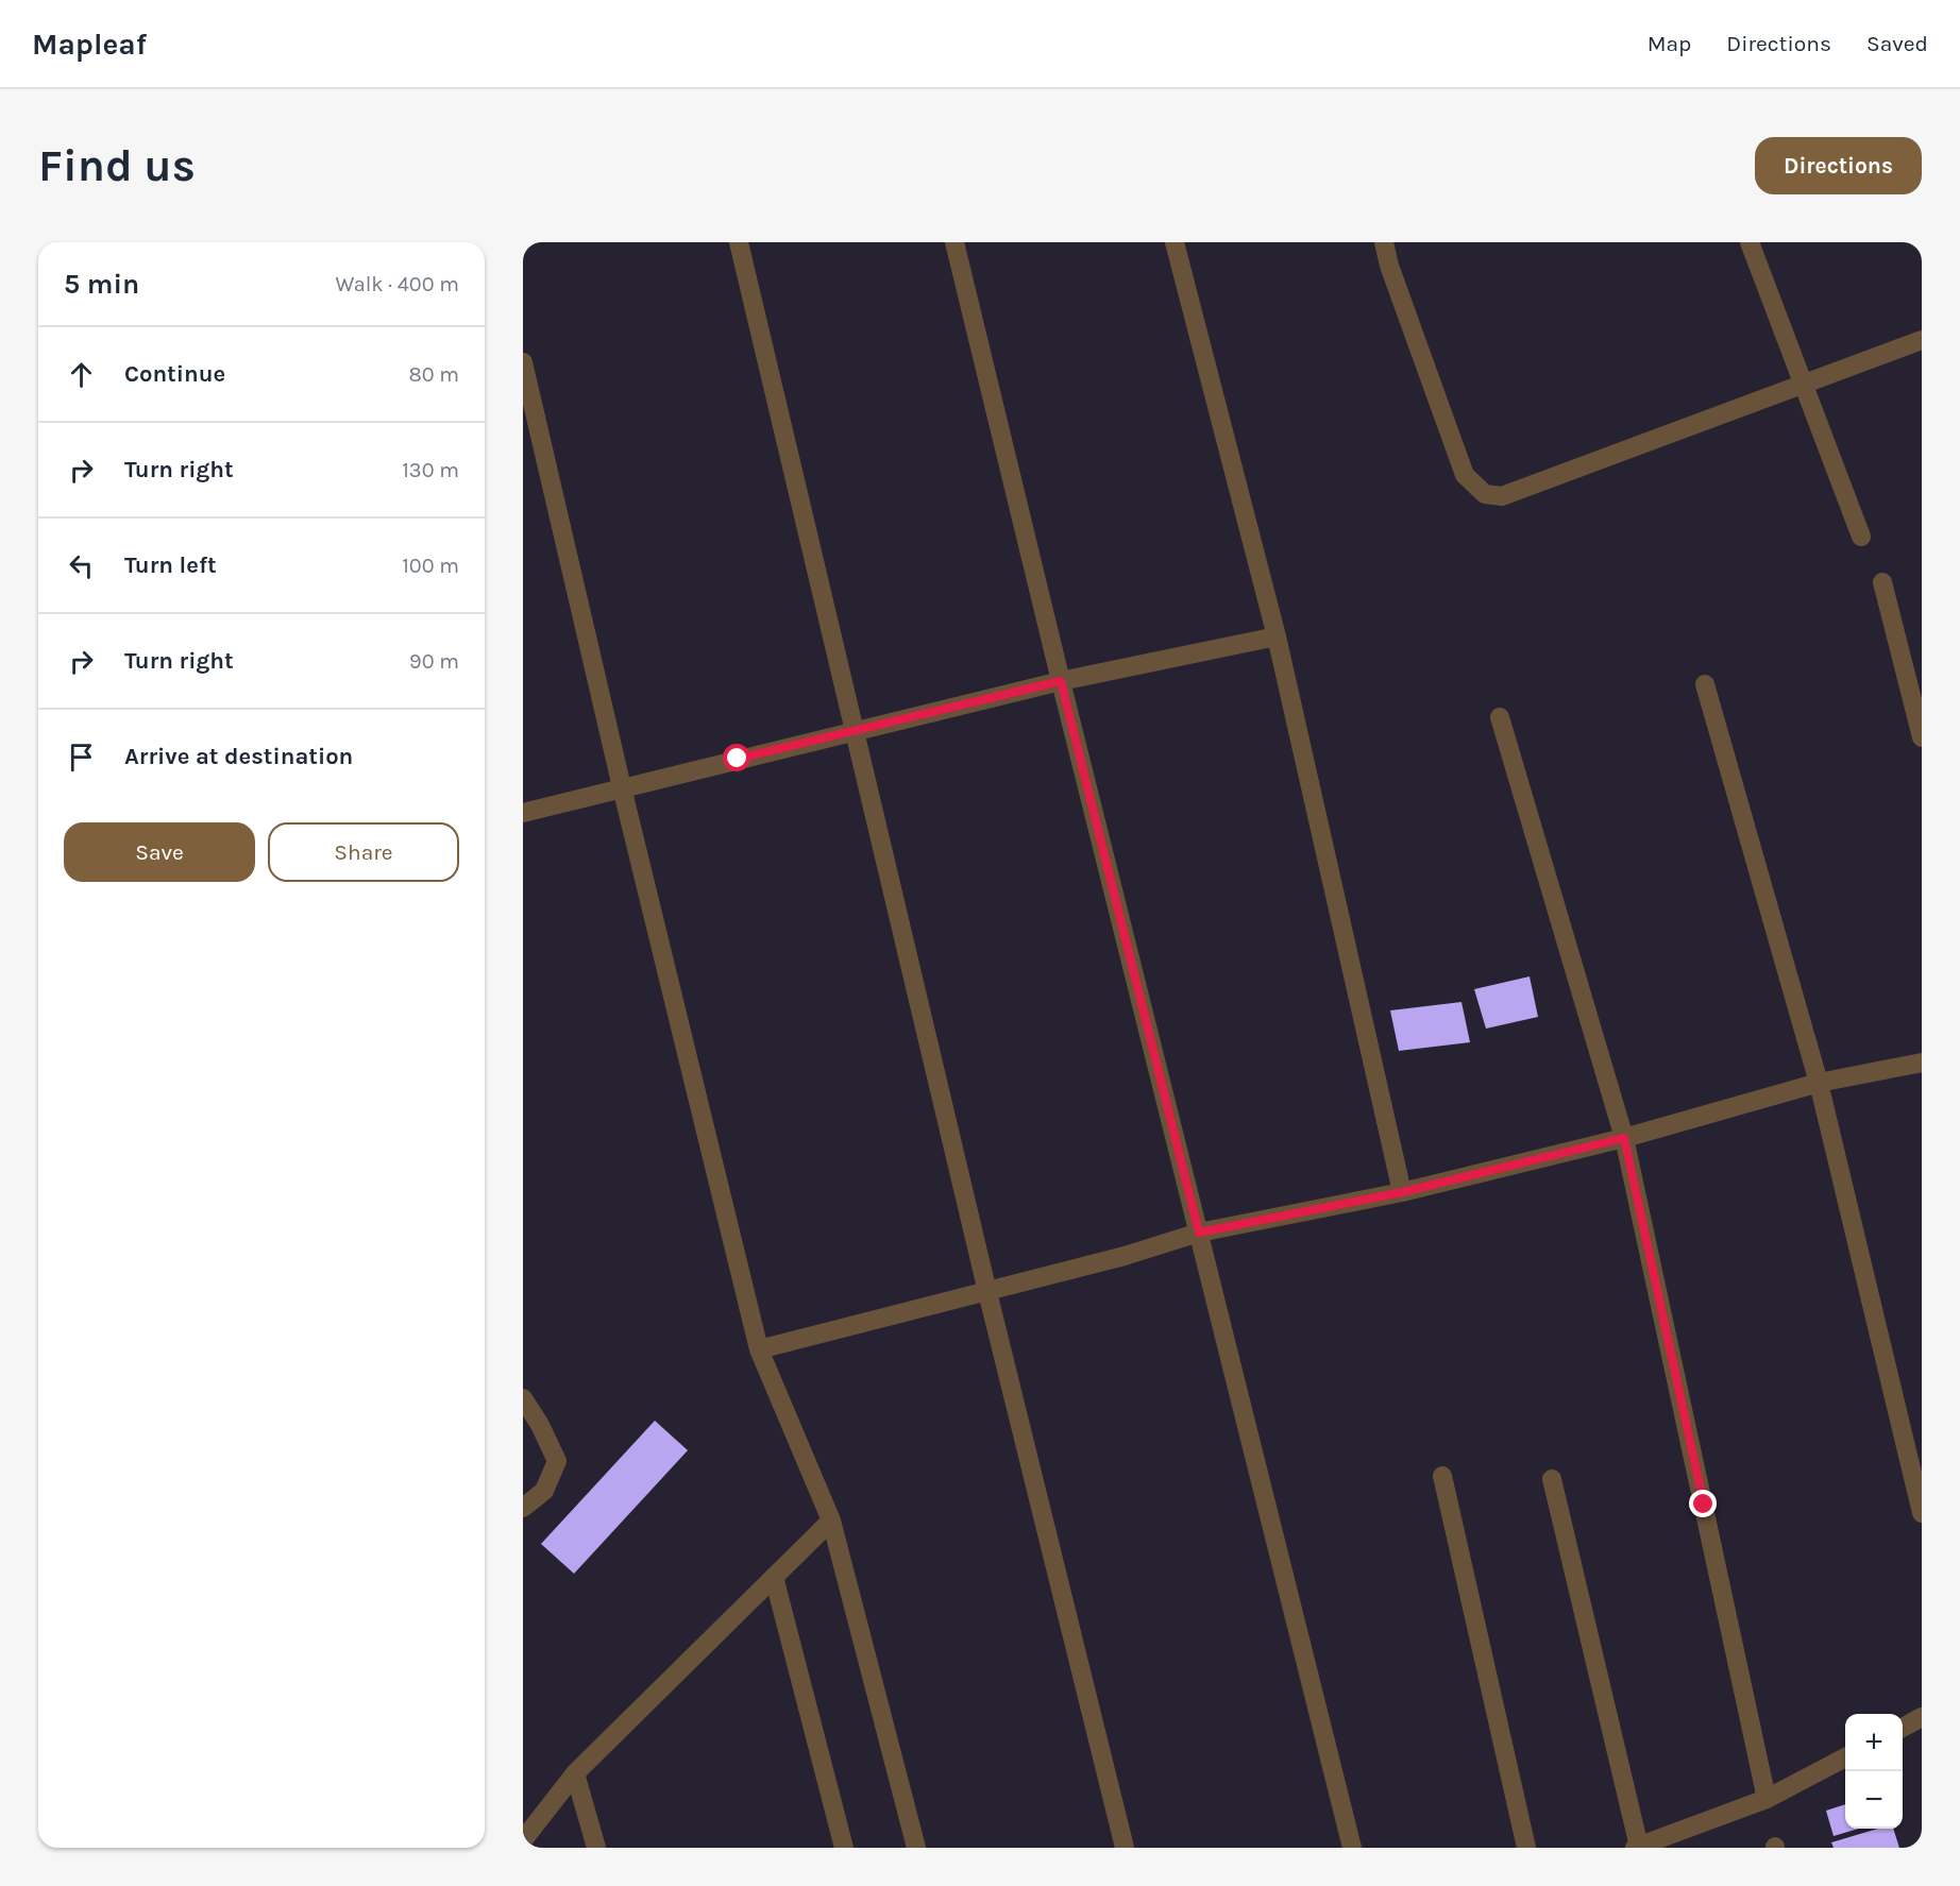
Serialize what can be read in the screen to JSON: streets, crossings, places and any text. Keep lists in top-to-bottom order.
{
  "page": {
    "header": "Mapleaf",
    "nav": ["Map", "Directions", "Saved"],
    "buttons": [
      "Directions",
      ["Save", "Share"]
    ],
    "title": "Find us",
    "heading": ["5 min", "Walk · 400 m"],
    "list": [
      ["Continue", "80 m"],
      ["Turn right", "130 m"],
      ["Turn left", "100 m"],
      ["Turn right", "90 m"],
      "Arrive at destination"
    ],
    "map_buttons": ["+", "−"]
  }
}
